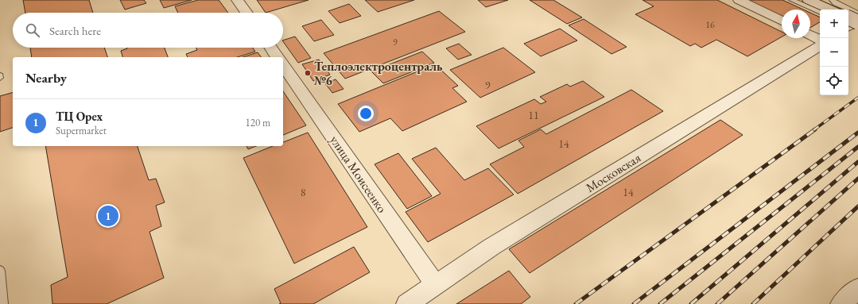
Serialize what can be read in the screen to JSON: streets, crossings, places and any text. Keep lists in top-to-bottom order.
{
  "streets": {
    "street": ["Московская", "улица Моисеенко"]
  },
  "crossings": [
    ["Московская", "улица Моисеенко"]
  ],
  "places": ["Теплоэлектроцентраль №6"],
  "house_numbers": [
    "16",
    "9",
    "9",
    "11",
    "14",
    "8",
    "14"
  ],
  "north": "top",
  "page": {
    "map_buttons": ["+", "−"],
    "search": "Search here",
    "heading": "Nearby",
    "list": [
      {
        "mark": "1",
        "name": "ТЦ Орех",
        "note": "Supermarket",
        "value": "120 m"
      }
    ],
    "pins": "1"
  }
}
